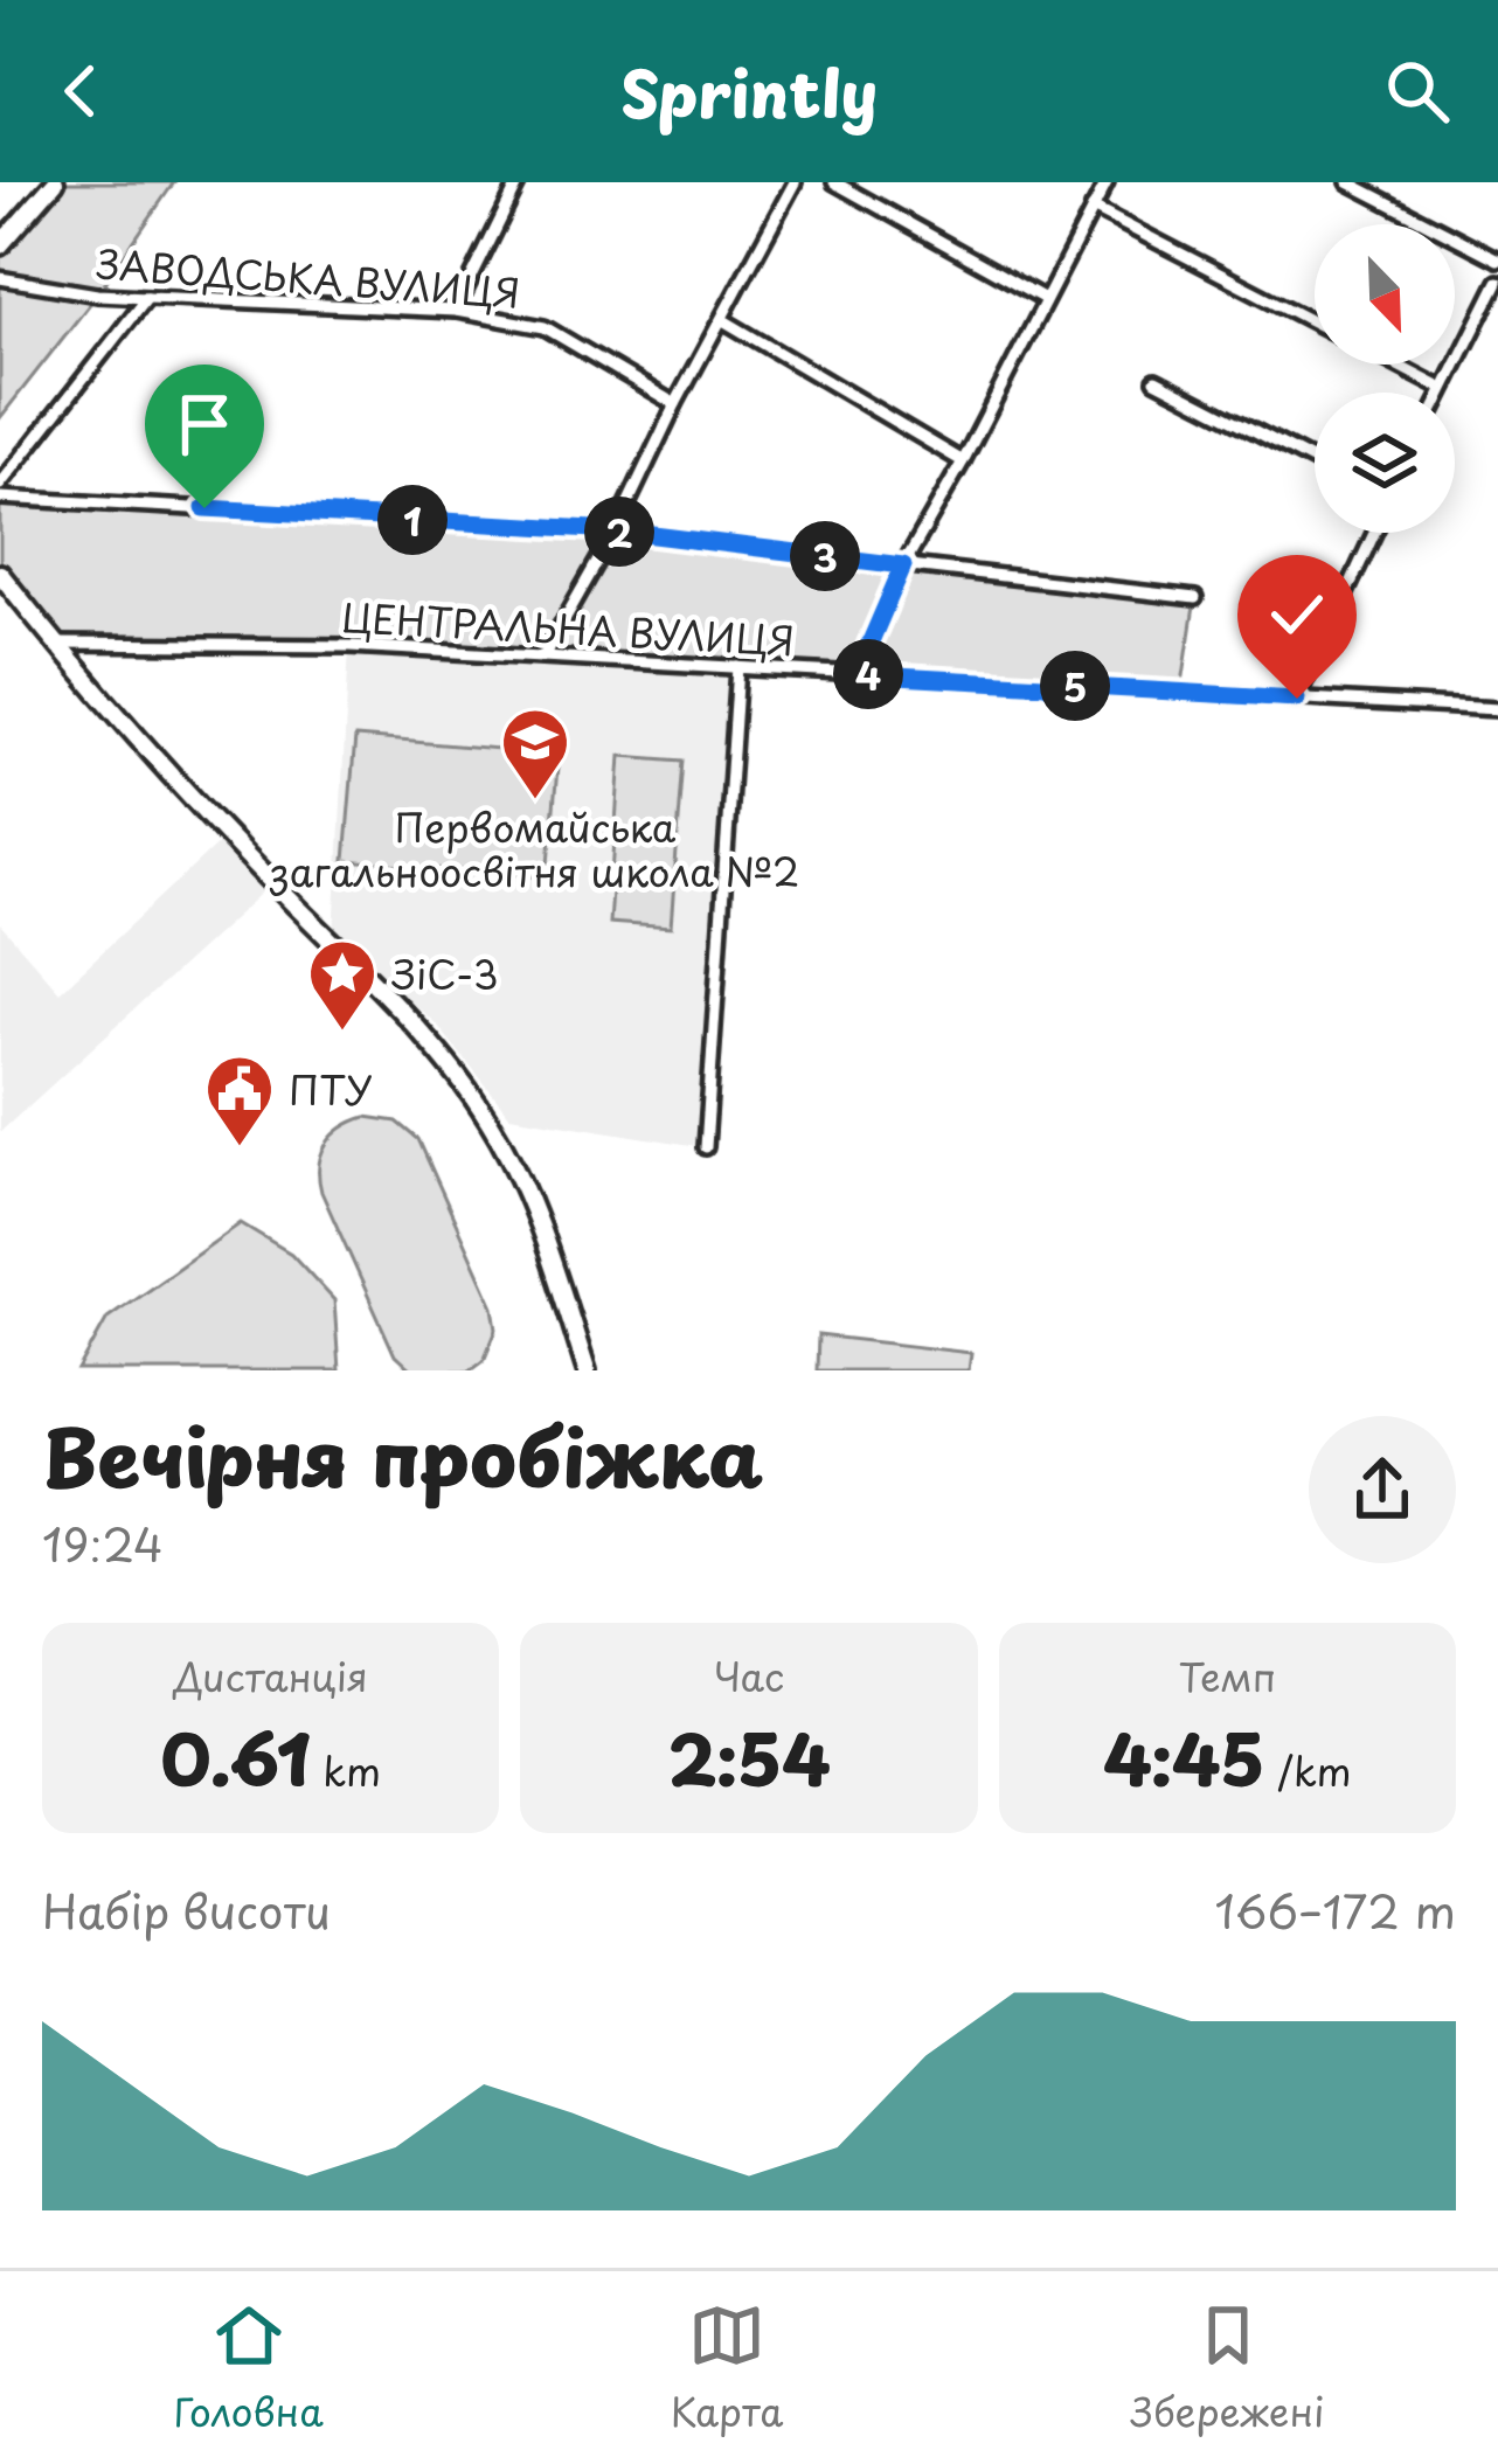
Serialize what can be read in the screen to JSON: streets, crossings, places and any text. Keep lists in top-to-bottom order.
{
  "streets": {
    "street": ["ЗАВОДСЬКА ВУЛИЦЯ", "ЦЕНТРАЛЬНА ВУЛИЦЯ"]
  },
  "places": {
    "school or university": ["Первомайська загальноосвітня школа №2"],
    "place": ["ЗіС-3"],
    "public building": ["ПТУ"]
  },
  "north": "bottom right",
  "page": {
    "header": "Sprintly",
    "pins": [
      "1",
      "2",
      "3",
      "4",
      "5"
    ],
    "heading": ["Вечірня пробіжка", "19:24"],
    "stats": [
      ["Дистанція", "0.61 km"],
      ["Час", "2:54"],
      ["Темп", "4:45 /km"]
    ],
    "chart": ["Набір висоти", "166–172 m"],
    "tabs": ["Головна", "Карта", "Збережені"]
  }
}
